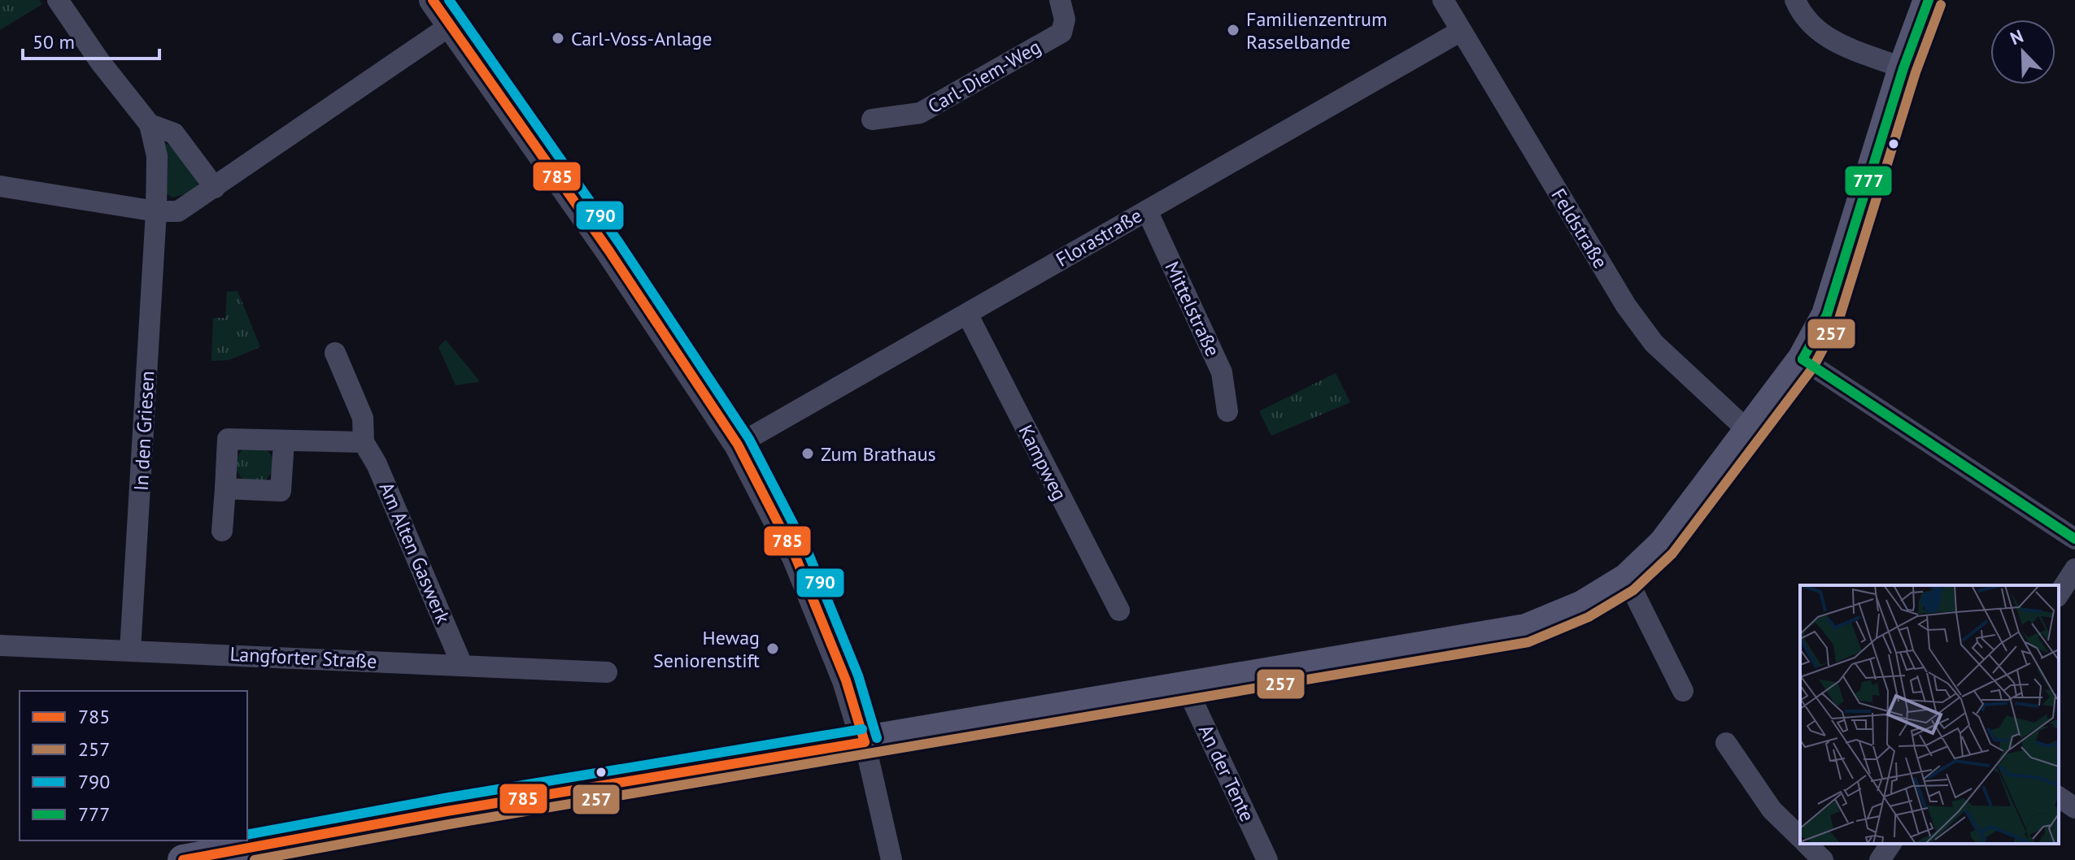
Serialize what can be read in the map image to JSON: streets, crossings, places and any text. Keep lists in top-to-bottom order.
{
  "streets": {
    "street": [
      "Carl-Diem-Weg",
      "Feldstraße",
      "Florastraße",
      "Mittelstraße",
      "In den Griesen",
      "Kampweg",
      "Am Alten Gaswerk",
      "Langforter Straße",
      "An der Tente"
    ]
  },
  "crossings": [
    ["Feldstraße", "Florastraße"],
    ["Florastraße", "Mittelstraße"],
    ["Florastraße", "Kampweg"],
    ["In den Griesen", "Langforter Straße"],
    ["Am Alten Gaswerk", "Langforter Straße"]
  ],
  "places": [
    "Familienzentrum Rasselbande",
    "Carl-Voss-Anlage",
    "Zum Brathaus",
    "Hewag Seniorenstift"
  ],
  "lines": [
    "transit line 785",
    "transit line 790",
    "transit line 777",
    "transit line 257"
  ],
  "legend": [
    "785",
    "257",
    "790",
    "777"
  ],
  "scale_bar": "50 m",
  "north": "top left"
}
